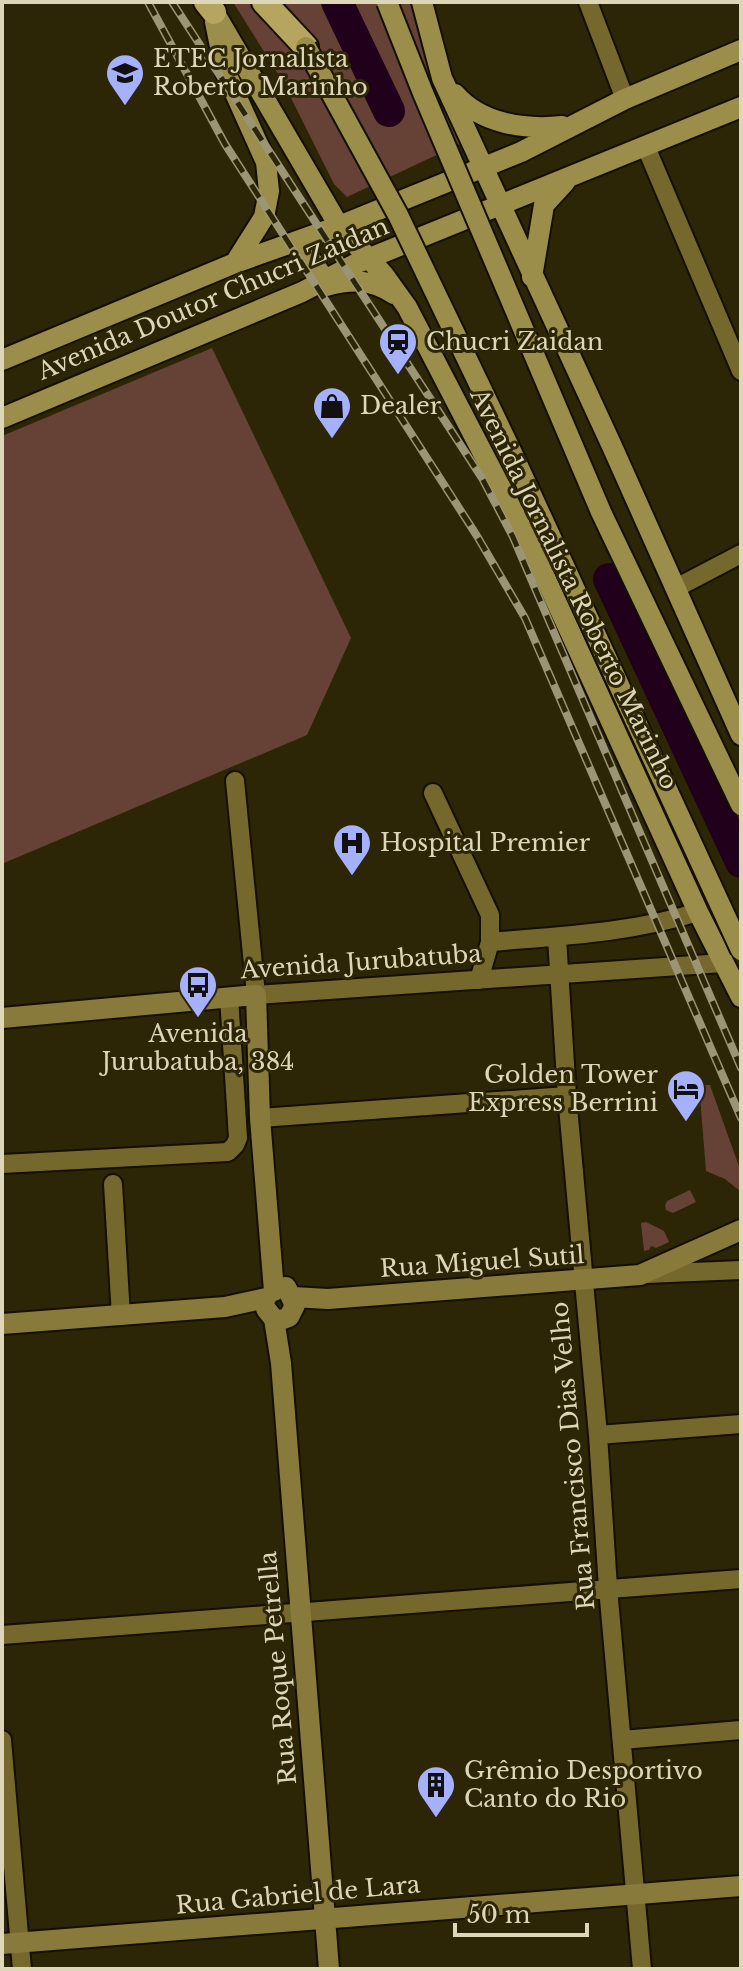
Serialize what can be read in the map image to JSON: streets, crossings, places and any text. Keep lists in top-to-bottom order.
{
  "streets": {
    "main road": ["Avenida Doutor Chucri Zaidan", "Avenida Jornalista Roberto Marinho"],
    "street": [
      "Avenida Jurubatuba",
      "Rua Miguel Sutil",
      "Rua Francisco Dias Velho",
      "Rua Roque Petrella",
      "Rua Gabriel de Lara"
    ]
  },
  "crossings": [
    ["Avenida Doutor Chucri Zaidan", "Avenida Jornalista Roberto Marinho"],
    ["Avenida Jornalista Roberto Marinho", "Avenida Jurubatuba"],
    ["Avenida Jurubatuba", "Rua Francisco Dias Velho"],
    ["Avenida Jurubatuba", "Rua Roque Petrella"],
    ["Rua Miguel Sutil", "Rua Francisco Dias Velho"],
    ["Rua Miguel Sutil", "Rua Roque Petrella"],
    ["Rua Francisco Dias Velho", "Rua Gabriel de Lara"],
    ["Rua Roque Petrella", "Rua Gabriel de Lara"]
  ],
  "places": {
    "school or university": ["ETEC Jornalista Roberto Marinho"],
    "station": ["Chucri Zaidan"],
    "shop": ["Dealer"],
    "hospital": ["Hospital Premier"],
    "bus stop": ["Avenida Jurubatuba, 384"],
    "hotel": ["Golden Tower Express Berrini"],
    "building": ["Grêmio Desportivo Canto do Rio"]
  },
  "scale_bar": "50 m"
}
